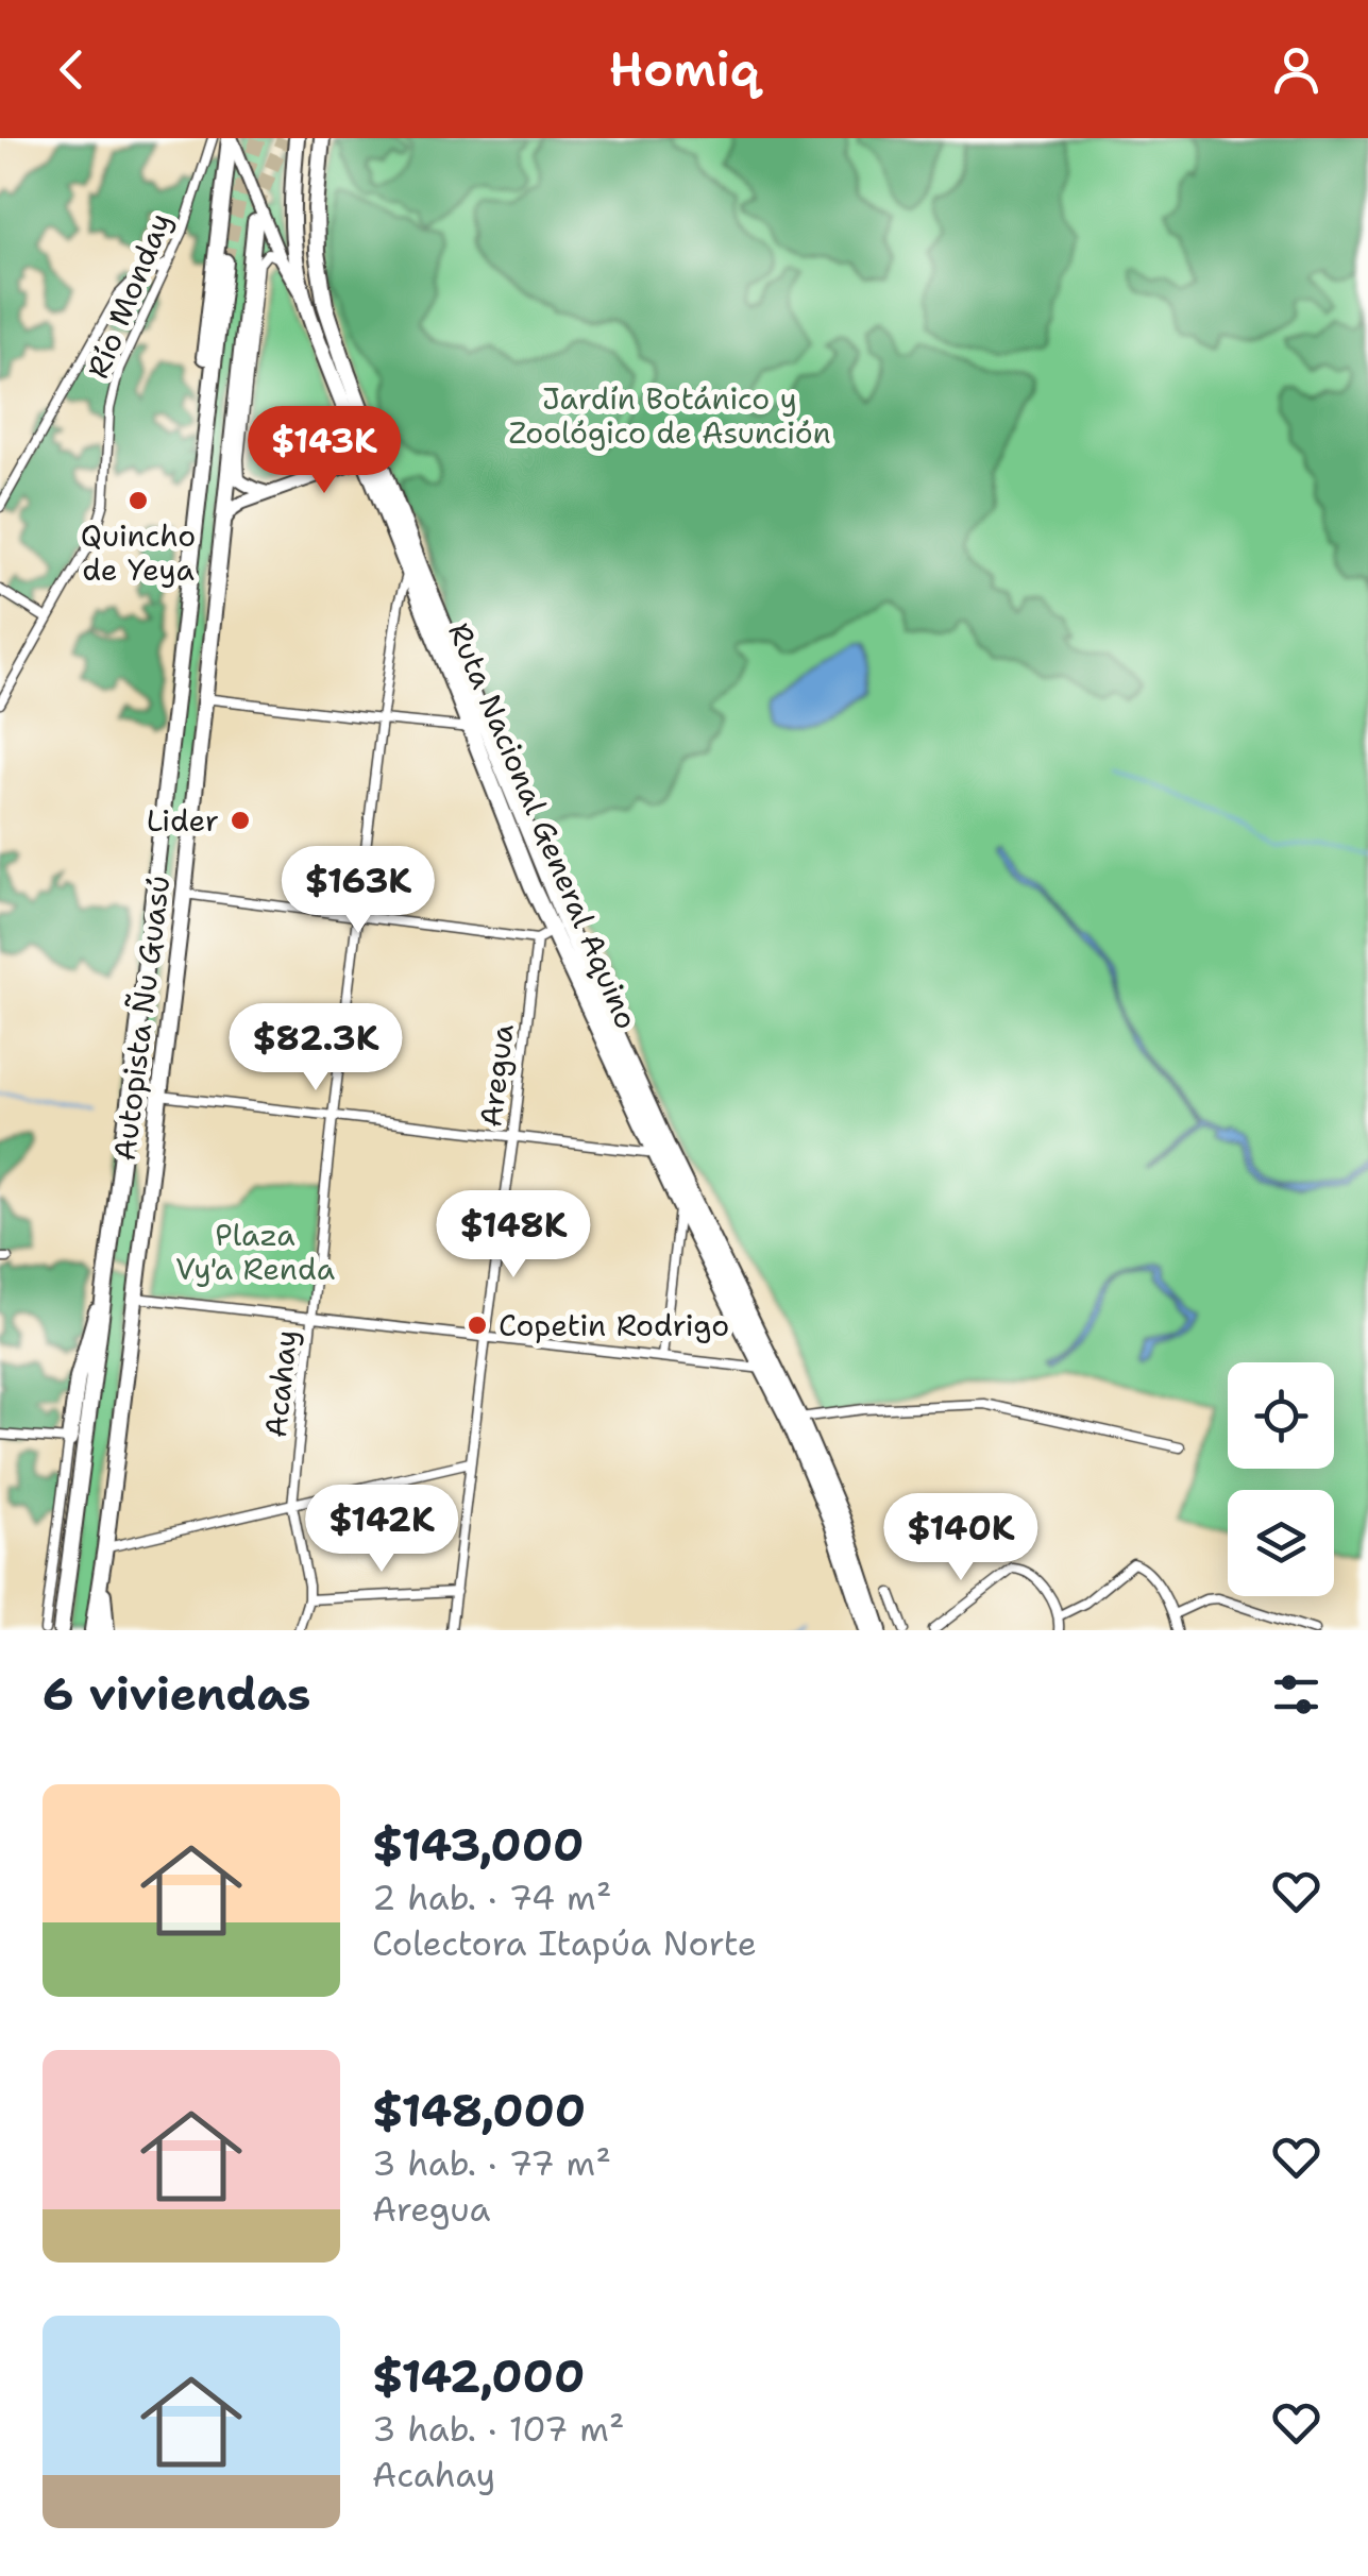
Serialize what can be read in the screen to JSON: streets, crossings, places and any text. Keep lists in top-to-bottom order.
{
  "streets": {
    "highway": ["Ruta Nacional General Aquino", "Autopista Ñu Guasú"],
    "street": ["Río Monday", "Aregua", "Acahay"]
  },
  "crossings": [
    ["Ruta Nacional General Aquino", "Acahay"]
  ],
  "parks": ["Jardín Botánico y Zoológico de Asunción", "Plaza Vy'a Renda"],
  "places": ["Quincho de Yeya", "Lider", "Copetin Rodrigo"],
  "page": {
    "header": "Homiq",
    "price": [
      "$143K",
      "$163K",
      "$82.3K",
      "$148K",
      "$142K",
      "$140K"
    ],
    "heading": "6 viviendas",
    "list": [
      {
        "name": "$143,000",
        "note": "2 hab. · 74 m² · Colectora Itapúa Norte"
      },
      {
        "name": "$148,000",
        "note": "3 hab. · 77 m² · Aregua"
      },
      {
        "name": "$142,000",
        "note": "3 hab. · 107 m² · Acahay"
      }
    ]
  }
}
